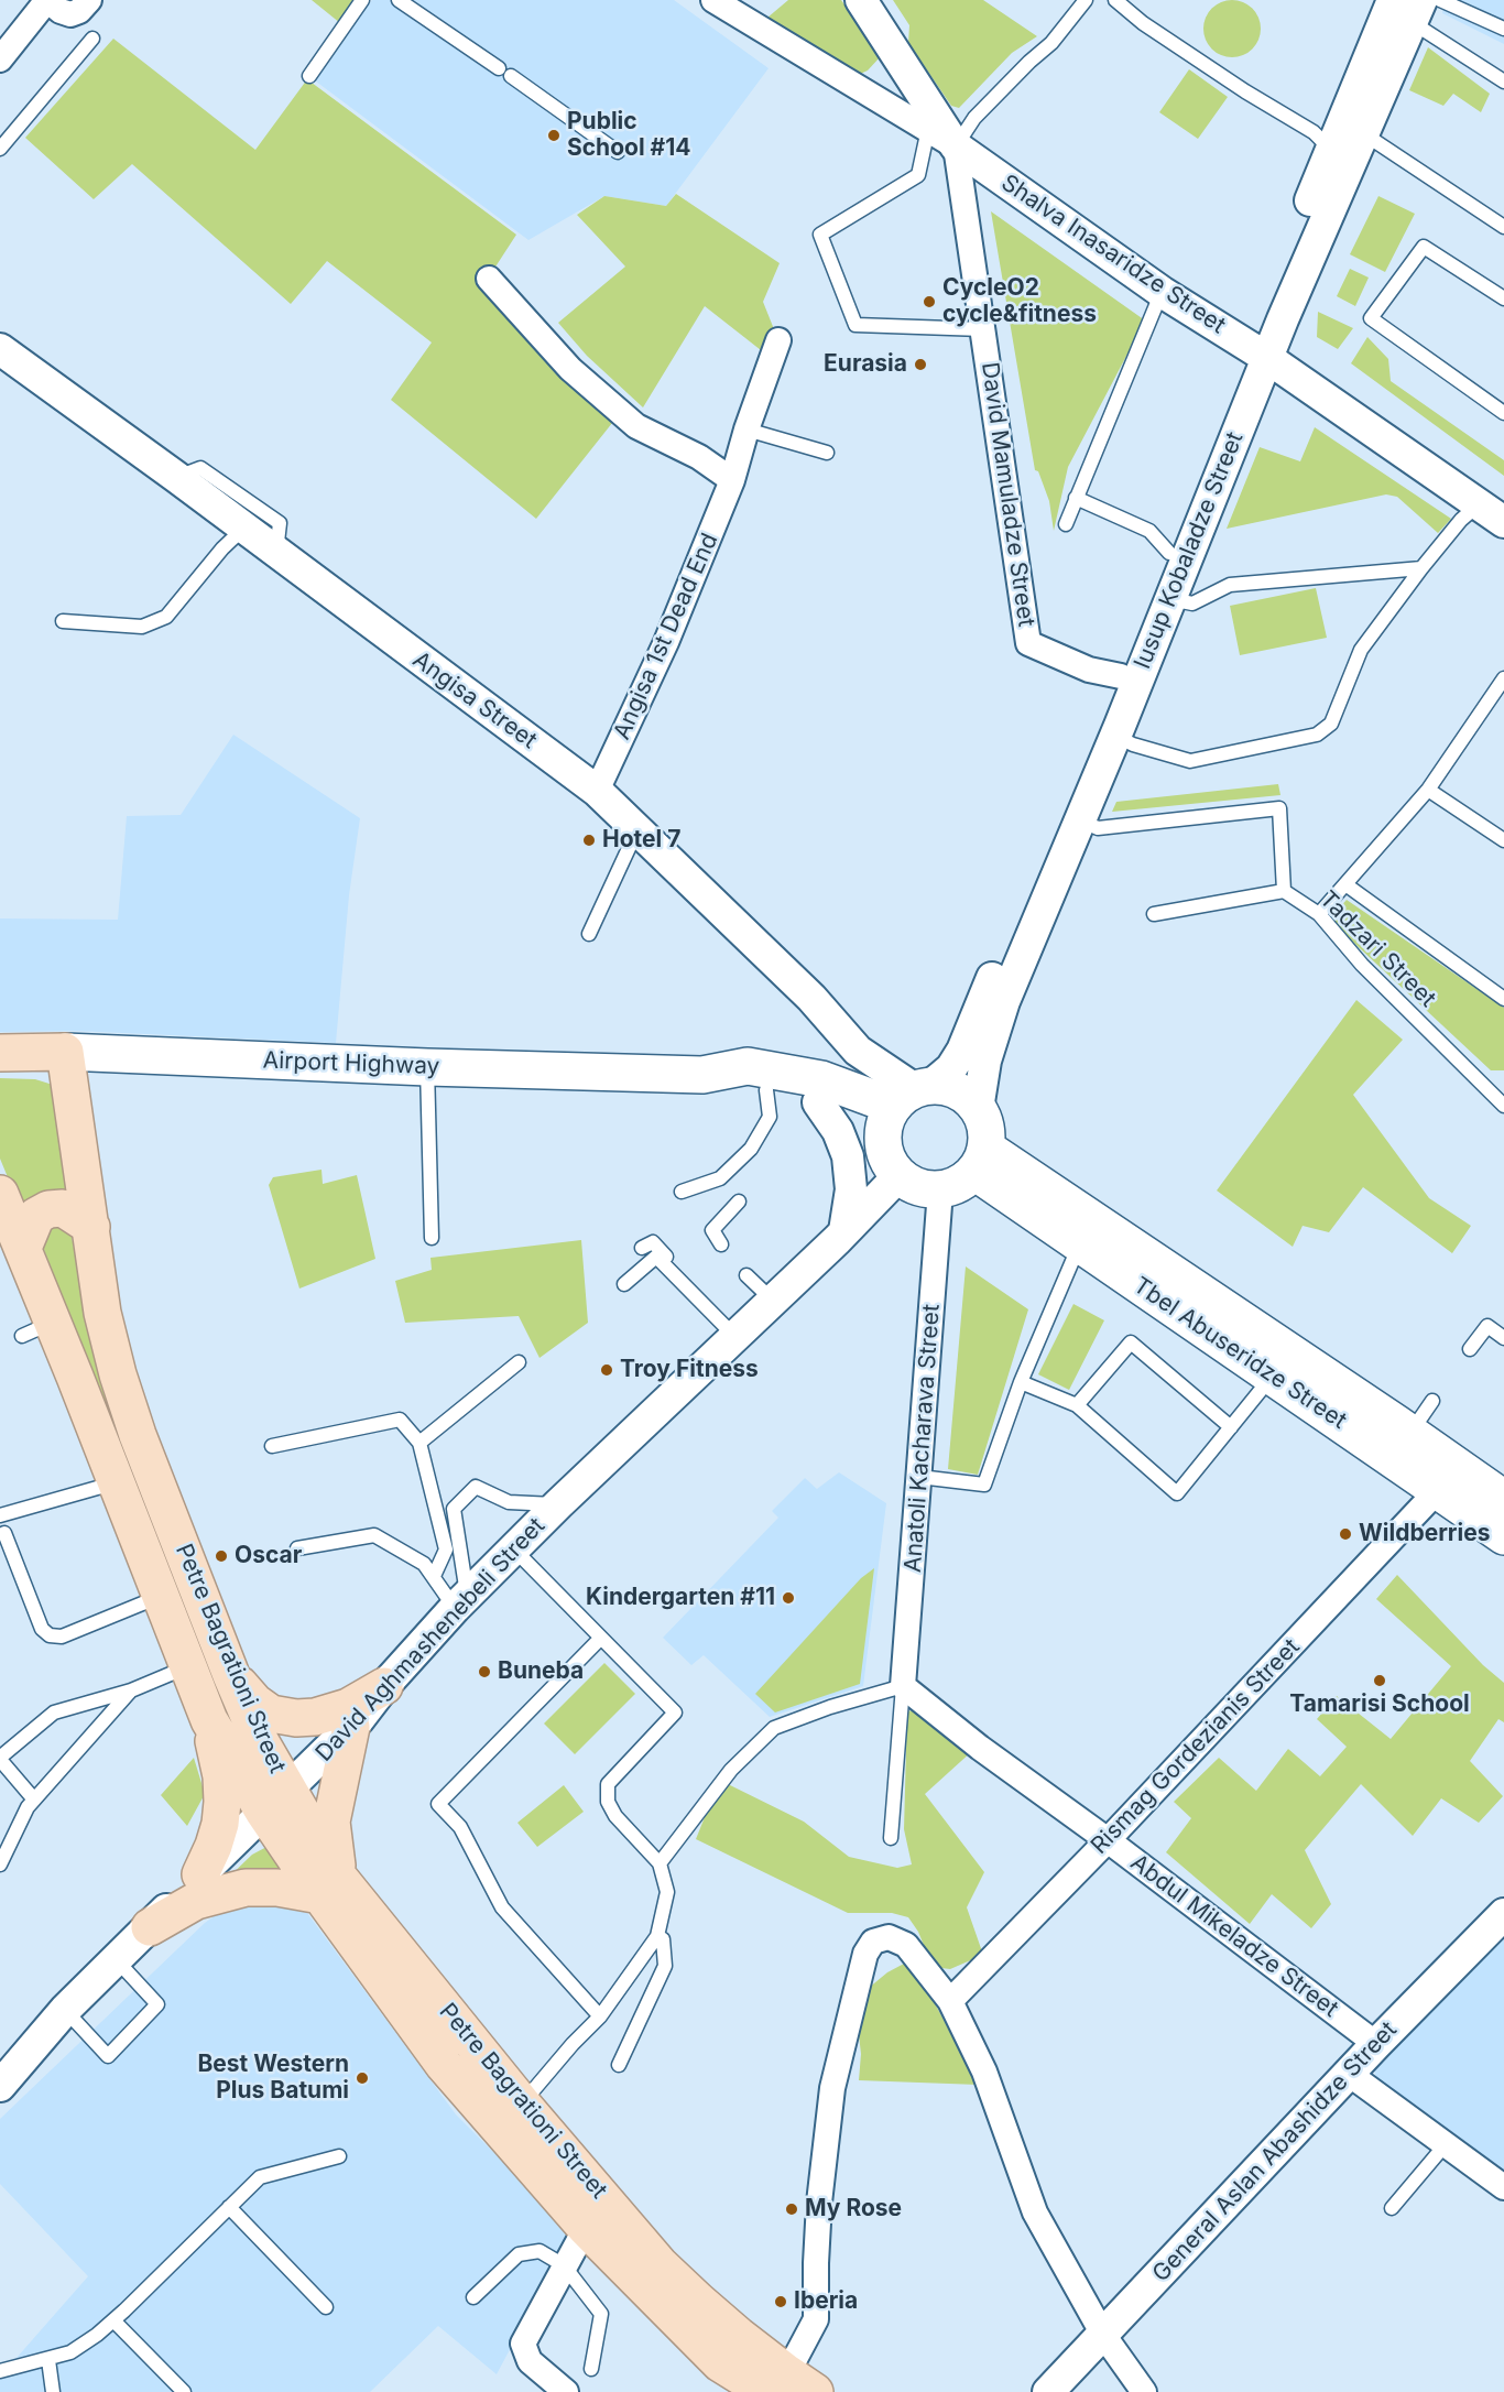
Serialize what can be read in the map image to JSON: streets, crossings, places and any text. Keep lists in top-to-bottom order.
{
  "streets": {
    "main road": ["Airport Highway", "Tbel Abuseridze Street", "Petre Bagrationi Street"],
    "street": [
      "Shalva Inasaridze Street",
      "David Mamuladze Street",
      "Iusup Kobaladze Street",
      "Angisa 1st Dead End",
      "Angisa Street",
      "Anatoli Kacharava Street",
      "David Aghmashenebeli Street",
      "Rismag Gordezianis Street",
      "Abdul Mikeladze Street",
      "General Aslan Abashidze Street"
    ],
    "lane": ["Tadzari Street"]
  },
  "crossings": [
    ["Shalva Inasaridze Street", "David Mamuladze Street"],
    ["Shalva Inasaridze Street", "Iusup Kobaladze Street"],
    ["David Mamuladze Street", "Iusup Kobaladze Street"],
    ["Iusup Kobaladze Street", "Angisa Street"],
    ["Iusup Kobaladze Street", "Airport Highway"],
    ["Iusup Kobaladze Street", "Tbel Abuseridze Street"],
    ["Iusup Kobaladze Street", "Anatoli Kacharava Street"],
    ["Iusup Kobaladze Street", "David Aghmashenebeli Street"],
    ["Angisa 1st Dead End", "Angisa Street"],
    ["Angisa Street", "Airport Highway"],
    ["Angisa Street", "Tbel Abuseridze Street"],
    ["Angisa Street", "Anatoli Kacharava Street"],
    ["Angisa Street", "David Aghmashenebeli Street"],
    ["Airport Highway", "Tbel Abuseridze Street"],
    ["Airport Highway", "Anatoli Kacharava Street"],
    ["Airport Highway", "David Aghmashenebeli Street"],
    ["Airport Highway", "Petre Bagrationi Street"],
    ["Tbel Abuseridze Street", "Anatoli Kacharava Street"],
    ["Tbel Abuseridze Street", "David Aghmashenebeli Street"],
    ["Tbel Abuseridze Street", "Rismag Gordezianis Street"],
    ["Anatoli Kacharava Street", "David Aghmashenebeli Street"],
    ["Anatoli Kacharava Street", "Abdul Mikeladze Street"],
    ["David Aghmashenebeli Street", "Petre Bagrationi Street"],
    ["Rismag Gordezianis Street", "Abdul Mikeladze Street"],
    ["Abdul Mikeladze Street", "General Aslan Abashidze Street"]
  ],
  "places": [
    "Public School #14",
    "CycleO2 cycle&fitness",
    "Eurasia",
    "Hotel 7",
    "Troy Fitness",
    "Wildberries",
    "Oscar",
    "Kindergarten #11",
    "Buneba",
    "Tamarisi School",
    "Best Western Plus Batumi",
    "My Rose",
    "Iberia"
  ]
}
